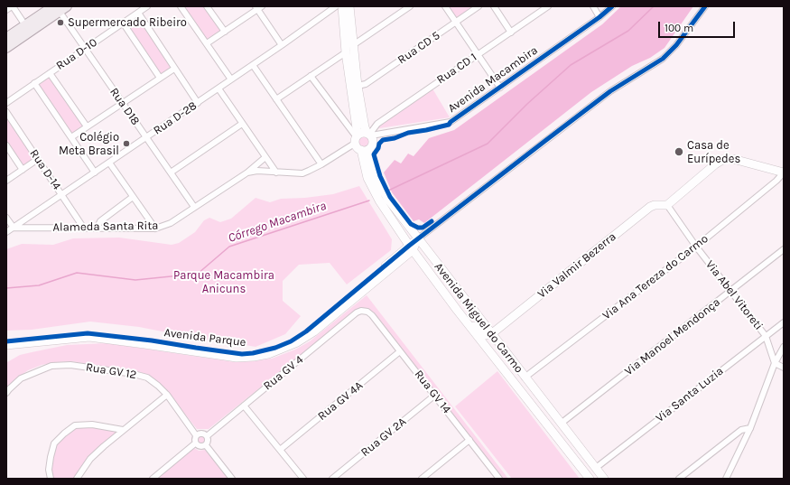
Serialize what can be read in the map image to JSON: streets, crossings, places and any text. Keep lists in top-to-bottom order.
{
  "streets": {
    "street": [
      "Rua CD 5",
      "Rua D-10",
      "Rua CD 1",
      "Avenida Macambira",
      "Rua D18",
      "Rua D-28",
      "Rua D-14",
      "Alameda Santa Rita",
      "Via Valmir Bezerra",
      "Via Ana Tereza do Carmo",
      "Via Abel Vitoreti",
      "Avenida Miguel do Carmo",
      "Via Manoel Mendonça",
      "Avenida Parque",
      "Rua GV 12",
      "Rua GV 4",
      "Rua GV 14",
      "Via Santa Luzia",
      "Rua GV 4A",
      "Rua GV 2A"
    ]
  },
  "crossings": [
    ["Rua D-10", "Rua D18"],
    ["Rua CD 1", "Avenida Macambira"],
    ["Rua CD 1", "Avenida Miguel do Carmo"],
    ["Avenida Macambira", "Avenida Miguel do Carmo"],
    ["Rua D18", "Rua D-28"],
    ["Rua D18", "Alameda Santa Rita"],
    ["Rua D-28", "Rua D-14"],
    ["Rua D-28", "Alameda Santa Rita"],
    ["Rua D-14", "Alameda Santa Rita"],
    ["Via Valmir Bezerra", "Via Abel Vitoreti"],
    ["Via Valmir Bezerra", "Avenida Miguel do Carmo"],
    ["Via Ana Tereza do Carmo", "Via Abel Vitoreti"],
    ["Via Ana Tereza do Carmo", "Avenida Miguel do Carmo"],
    ["Via Abel Vitoreti", "Via Manoel Mendonça"],
    ["Via Abel Vitoreti", "Via Santa Luzia"],
    ["Avenida Miguel do Carmo", "Via Manoel Mendonça"],
    ["Avenida Miguel do Carmo", "Avenida Parque"],
    ["Avenida Miguel do Carmo", "Via Santa Luzia"],
    ["Rua GV 12", "Rua GV 4"],
    ["Rua GV 4", "Rua GV 14"],
    ["Rua GV 14", "Rua GV 4A"],
    ["Rua GV 14", "Rua GV 2A"]
  ],
  "water": ["Córrego Macambira"],
  "parks": ["Parque Macambira Anicuns"],
  "places": ["Supermercado Ribeiro", "Colégio Meta Brasil", "Casa de Eurípedes"],
  "scale_bar": "100 m"
}
